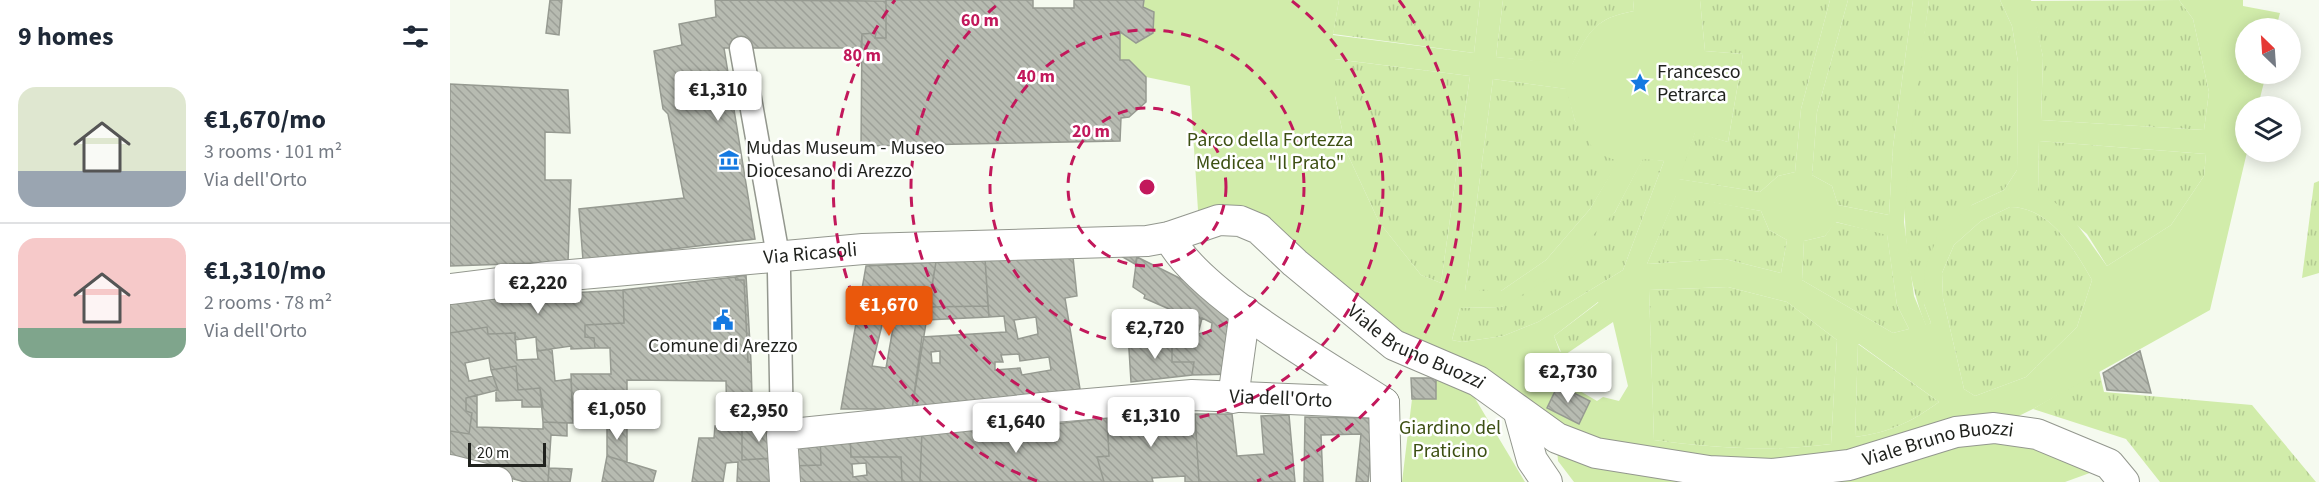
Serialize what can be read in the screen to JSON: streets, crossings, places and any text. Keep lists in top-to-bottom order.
{
  "streets": {
    "street": ["Via Ricasoli", "Viale Bruno Buozzi", "Via dell'Orto"]
  },
  "crossings": [
    ["Via Ricasoli", "Viale Bruno Buozzi"]
  ],
  "parks": ["Parco della Fortezza Medicea \"Il Prato\"", "Giardino del Praticino"],
  "places": {
    "place": ["Francesco Petrarca"],
    "museum": ["Mudas Museum - Museo Diocesano di Arezzo"],
    "public building": ["Comune di Arezzo"]
  },
  "scale_bar": "20 m",
  "north": "top left",
  "page": {
    "heading": "9 homes",
    "price": [
      "€1,310",
      "€2,220",
      "€1,670",
      "€2,720",
      "€2,730",
      "€1,050",
      "€2,950",
      "€1,310",
      "€1,640"
    ],
    "list": [
      {
        "name": "€1,670/mo",
        "note": "3 rooms · 101 m² · Via dell'Orto"
      },
      {
        "name": "€1,310/mo",
        "note": "2 rooms · 78 m² · Via dell'Orto"
      }
    ],
    "scale": "20 m"
  },
  "rings": [
    "60 m",
    "80 m",
    "40 m",
    "20 m"
  ]
}
